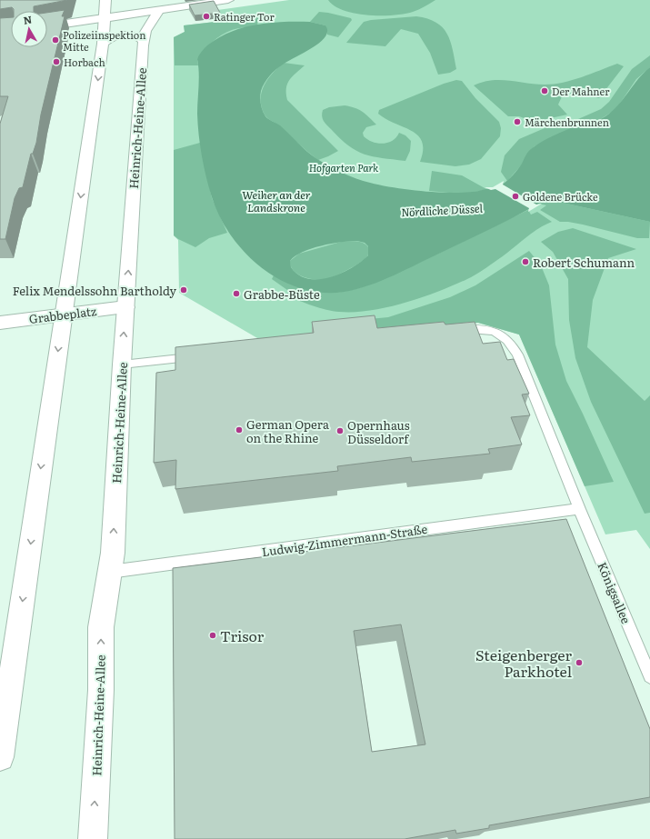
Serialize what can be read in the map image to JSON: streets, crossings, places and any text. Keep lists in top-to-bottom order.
{
  "streets": {
    "main road": ["Heinrich-Heine-Allee", "Grabbeplatz"],
    "lane": ["Ludwig-Zimmermann-Straße", "Königsallee"]
  },
  "crossings": [
    ["Heinrich-Heine-Allee", "Grabbeplatz"],
    ["Heinrich-Heine-Allee", "Ludwig-Zimmermann-Straße"],
    ["Ludwig-Zimmermann-Straße", "Königsallee"]
  ],
  "water": ["Weiher an der Landskrone", "Nördliche Düssel"],
  "parks": ["Hofgarten Park"],
  "places": [
    "Ratinger Tor",
    "Polizeiinspektion Mitte",
    "Horbach",
    "Der Mahner",
    "Märchenbrunnen",
    "Goldene Brücke",
    "Robert Schumann",
    "Felix Mendelssohn Bartholdy",
    "Grabbe-Büste",
    "German Opera on the Rhine",
    "Opernhaus Düsseldorf",
    "Trisor",
    "Steigenberger Parkhotel"
  ],
  "north": "top"
}
